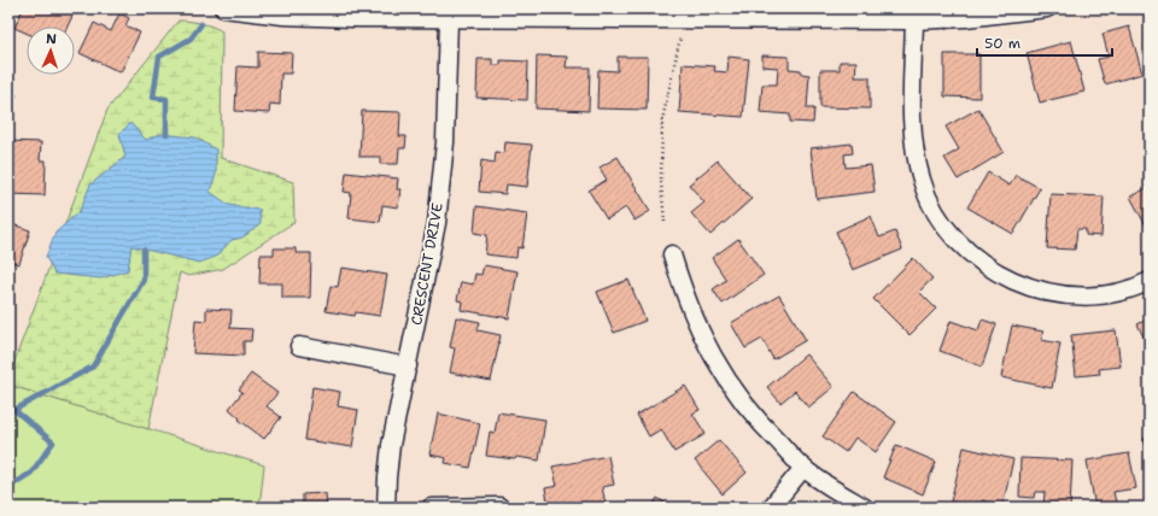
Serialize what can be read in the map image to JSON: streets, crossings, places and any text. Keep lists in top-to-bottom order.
{
  "streets": {
    "street": ["CRESCENT DRIVE"]
  },
  "scale_bar": "50 m",
  "north": "top"
}
